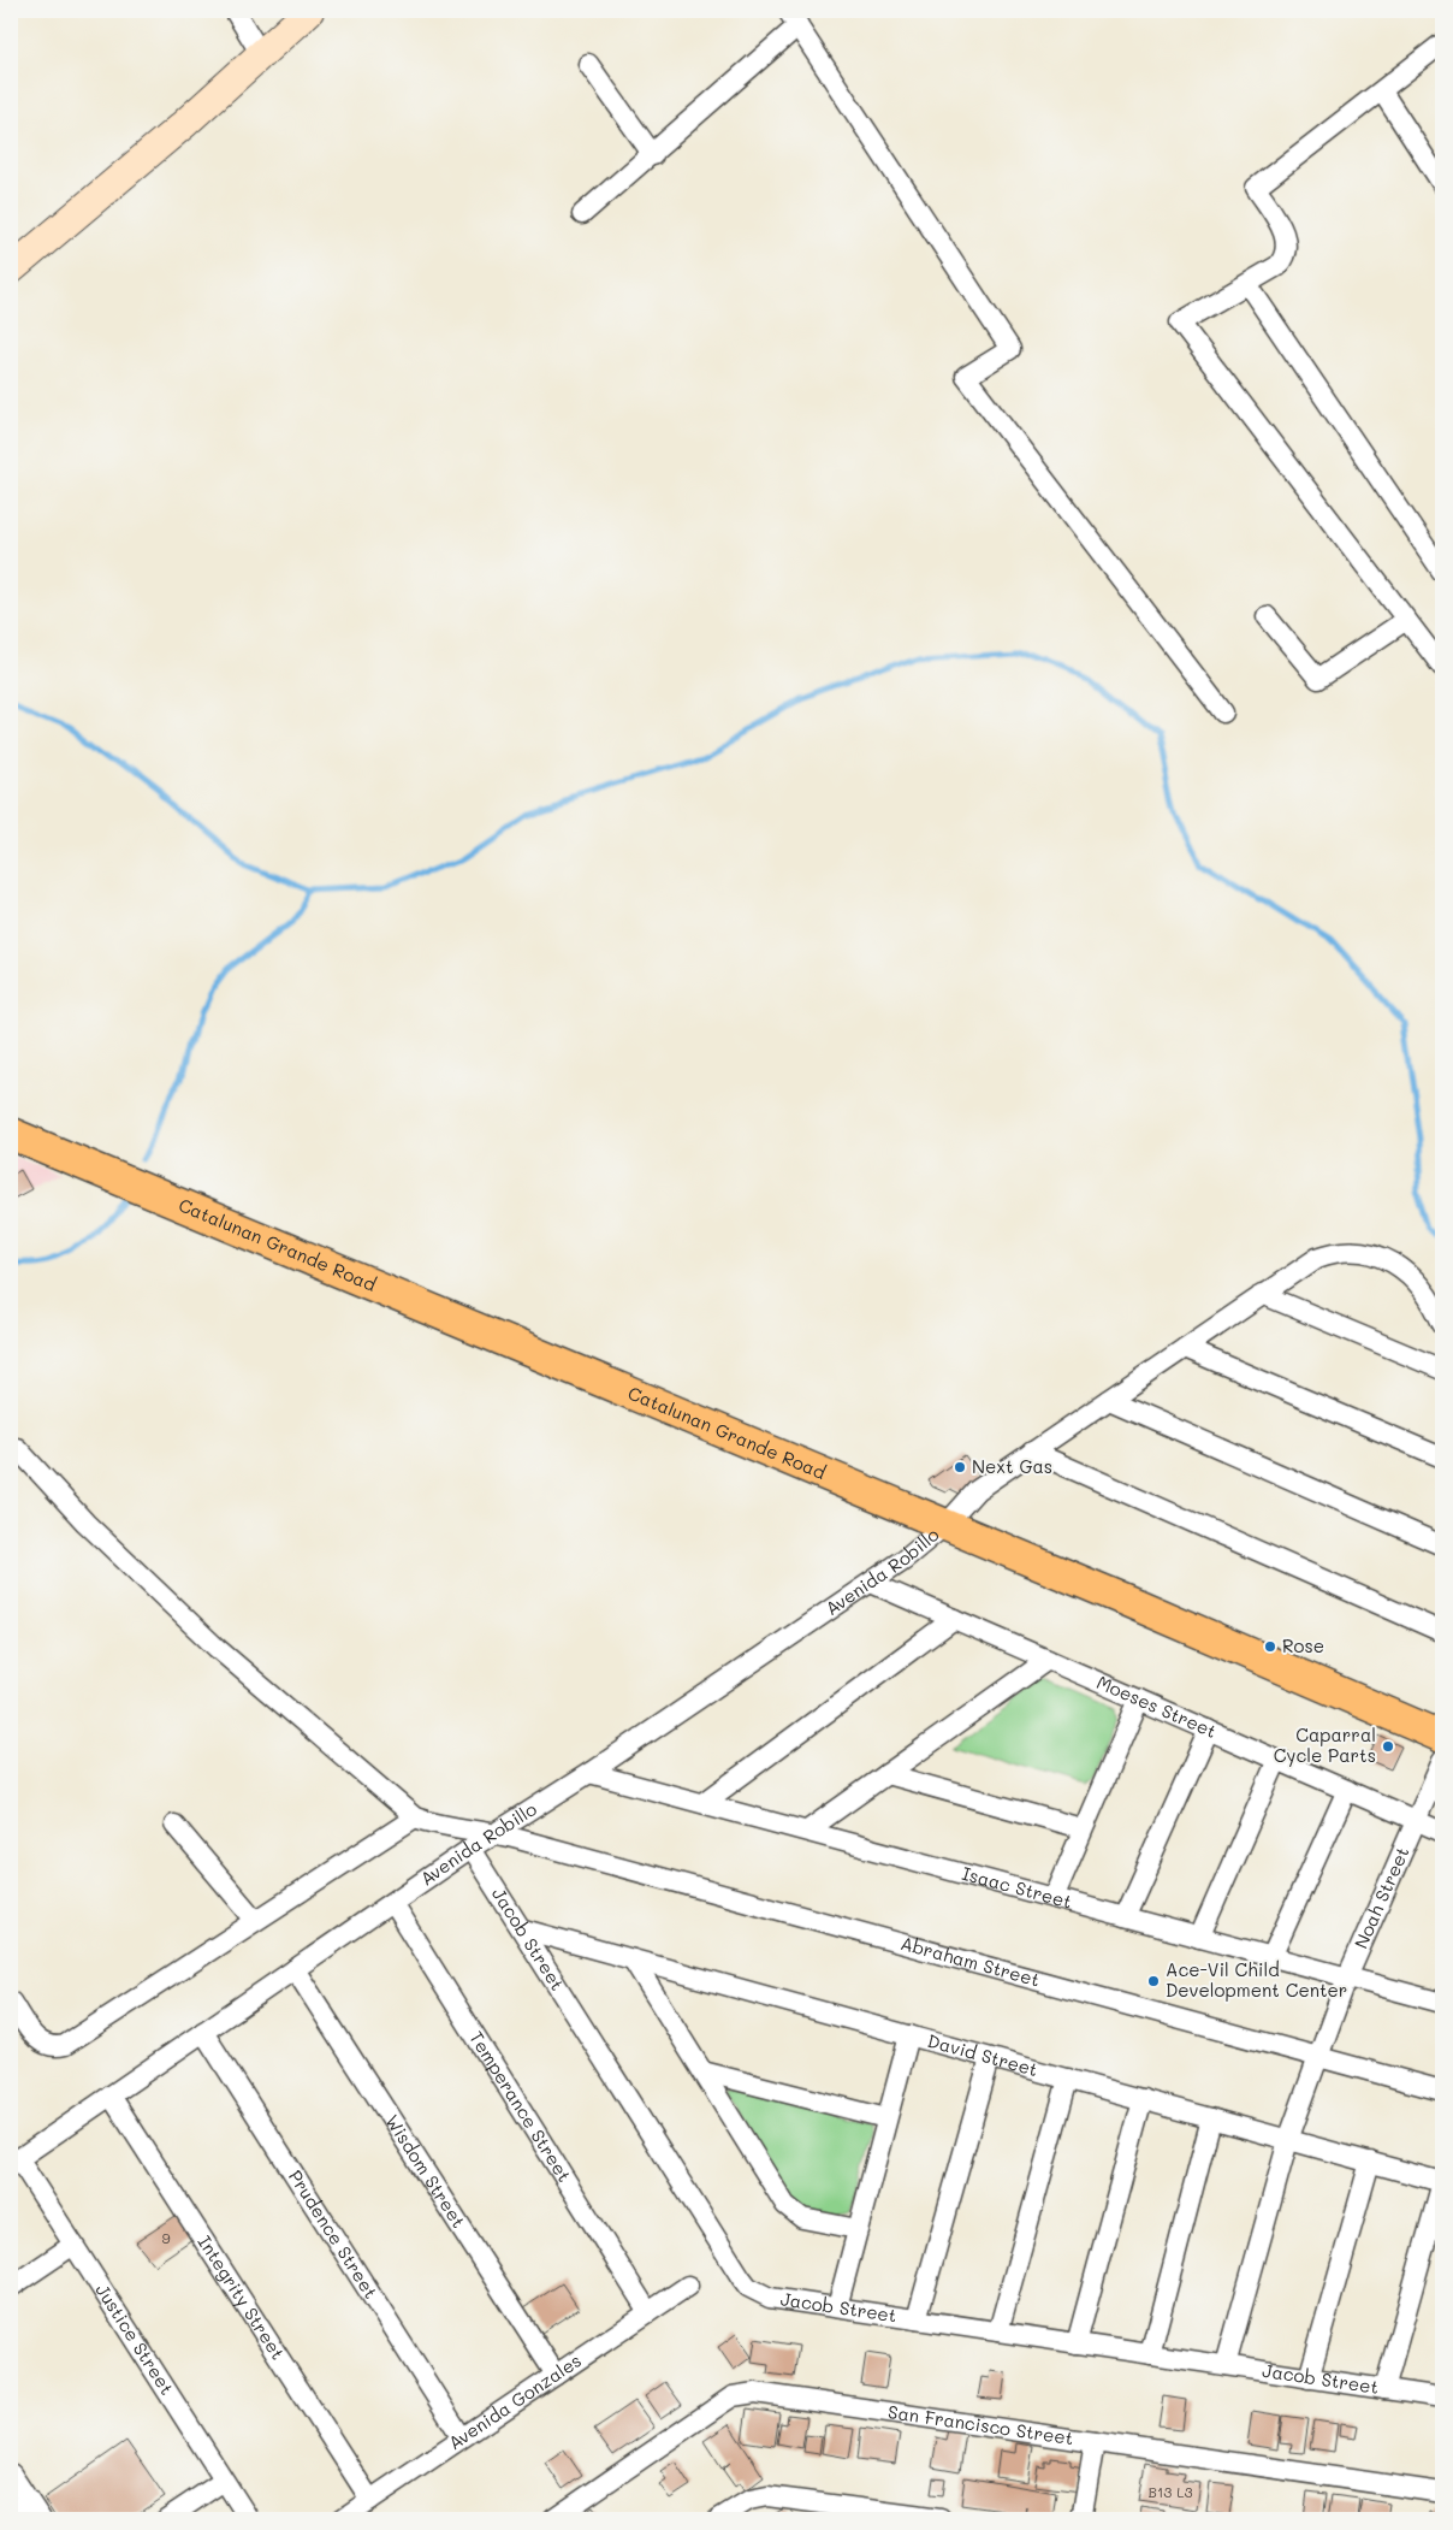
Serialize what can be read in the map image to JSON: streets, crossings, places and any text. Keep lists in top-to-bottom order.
{
  "streets": {
    "main road": ["Catalunan Grande Road"],
    "street": [
      "Avenida Robillo",
      "Moeses Street",
      "Isaac Street",
      "Noah Street",
      "Jacob Street",
      "Abraham Street",
      "David Street",
      "Temperance Street",
      "Wisdom Street",
      "Prudence Street",
      "Integrity Street",
      "Justice Street",
      "Avenida Gonzales",
      "San Francisco Street"
    ]
  },
  "crossings": [
    ["Catalunan Grande Road", "Avenida Robillo"],
    ["Avenida Robillo", "Moeses Street"],
    ["Avenida Robillo", "Isaac Street"],
    ["Avenida Robillo", "Jacob Street"],
    ["Avenida Robillo", "Abraham Street"],
    ["Avenida Robillo", "Temperance Street"],
    ["Avenida Robillo", "Wisdom Street"],
    ["Avenida Robillo", "Prudence Street"],
    ["Avenida Robillo", "Integrity Street"],
    ["Avenida Robillo", "Justice Street"],
    ["Moeses Street", "Noah Street"],
    ["Isaac Street", "Noah Street"],
    ["Noah Street", "Jacob Street"],
    ["Noah Street", "Abraham Street"],
    ["Noah Street", "David Street"],
    ["Jacob Street", "David Street"],
    ["Temperance Street", "Avenida Gonzales"],
    ["Wisdom Street", "Avenida Gonzales"],
    ["Prudence Street", "Avenida Gonzales"],
    ["Integrity Street", "Avenida Gonzales"]
  ],
  "places": [
    "Next Gas",
    "Rose",
    "Caparral Cycle Parts",
    "Ace-Vil Child Development Center"
  ],
  "house_numbers": ["9", "B13 L3"]
}
